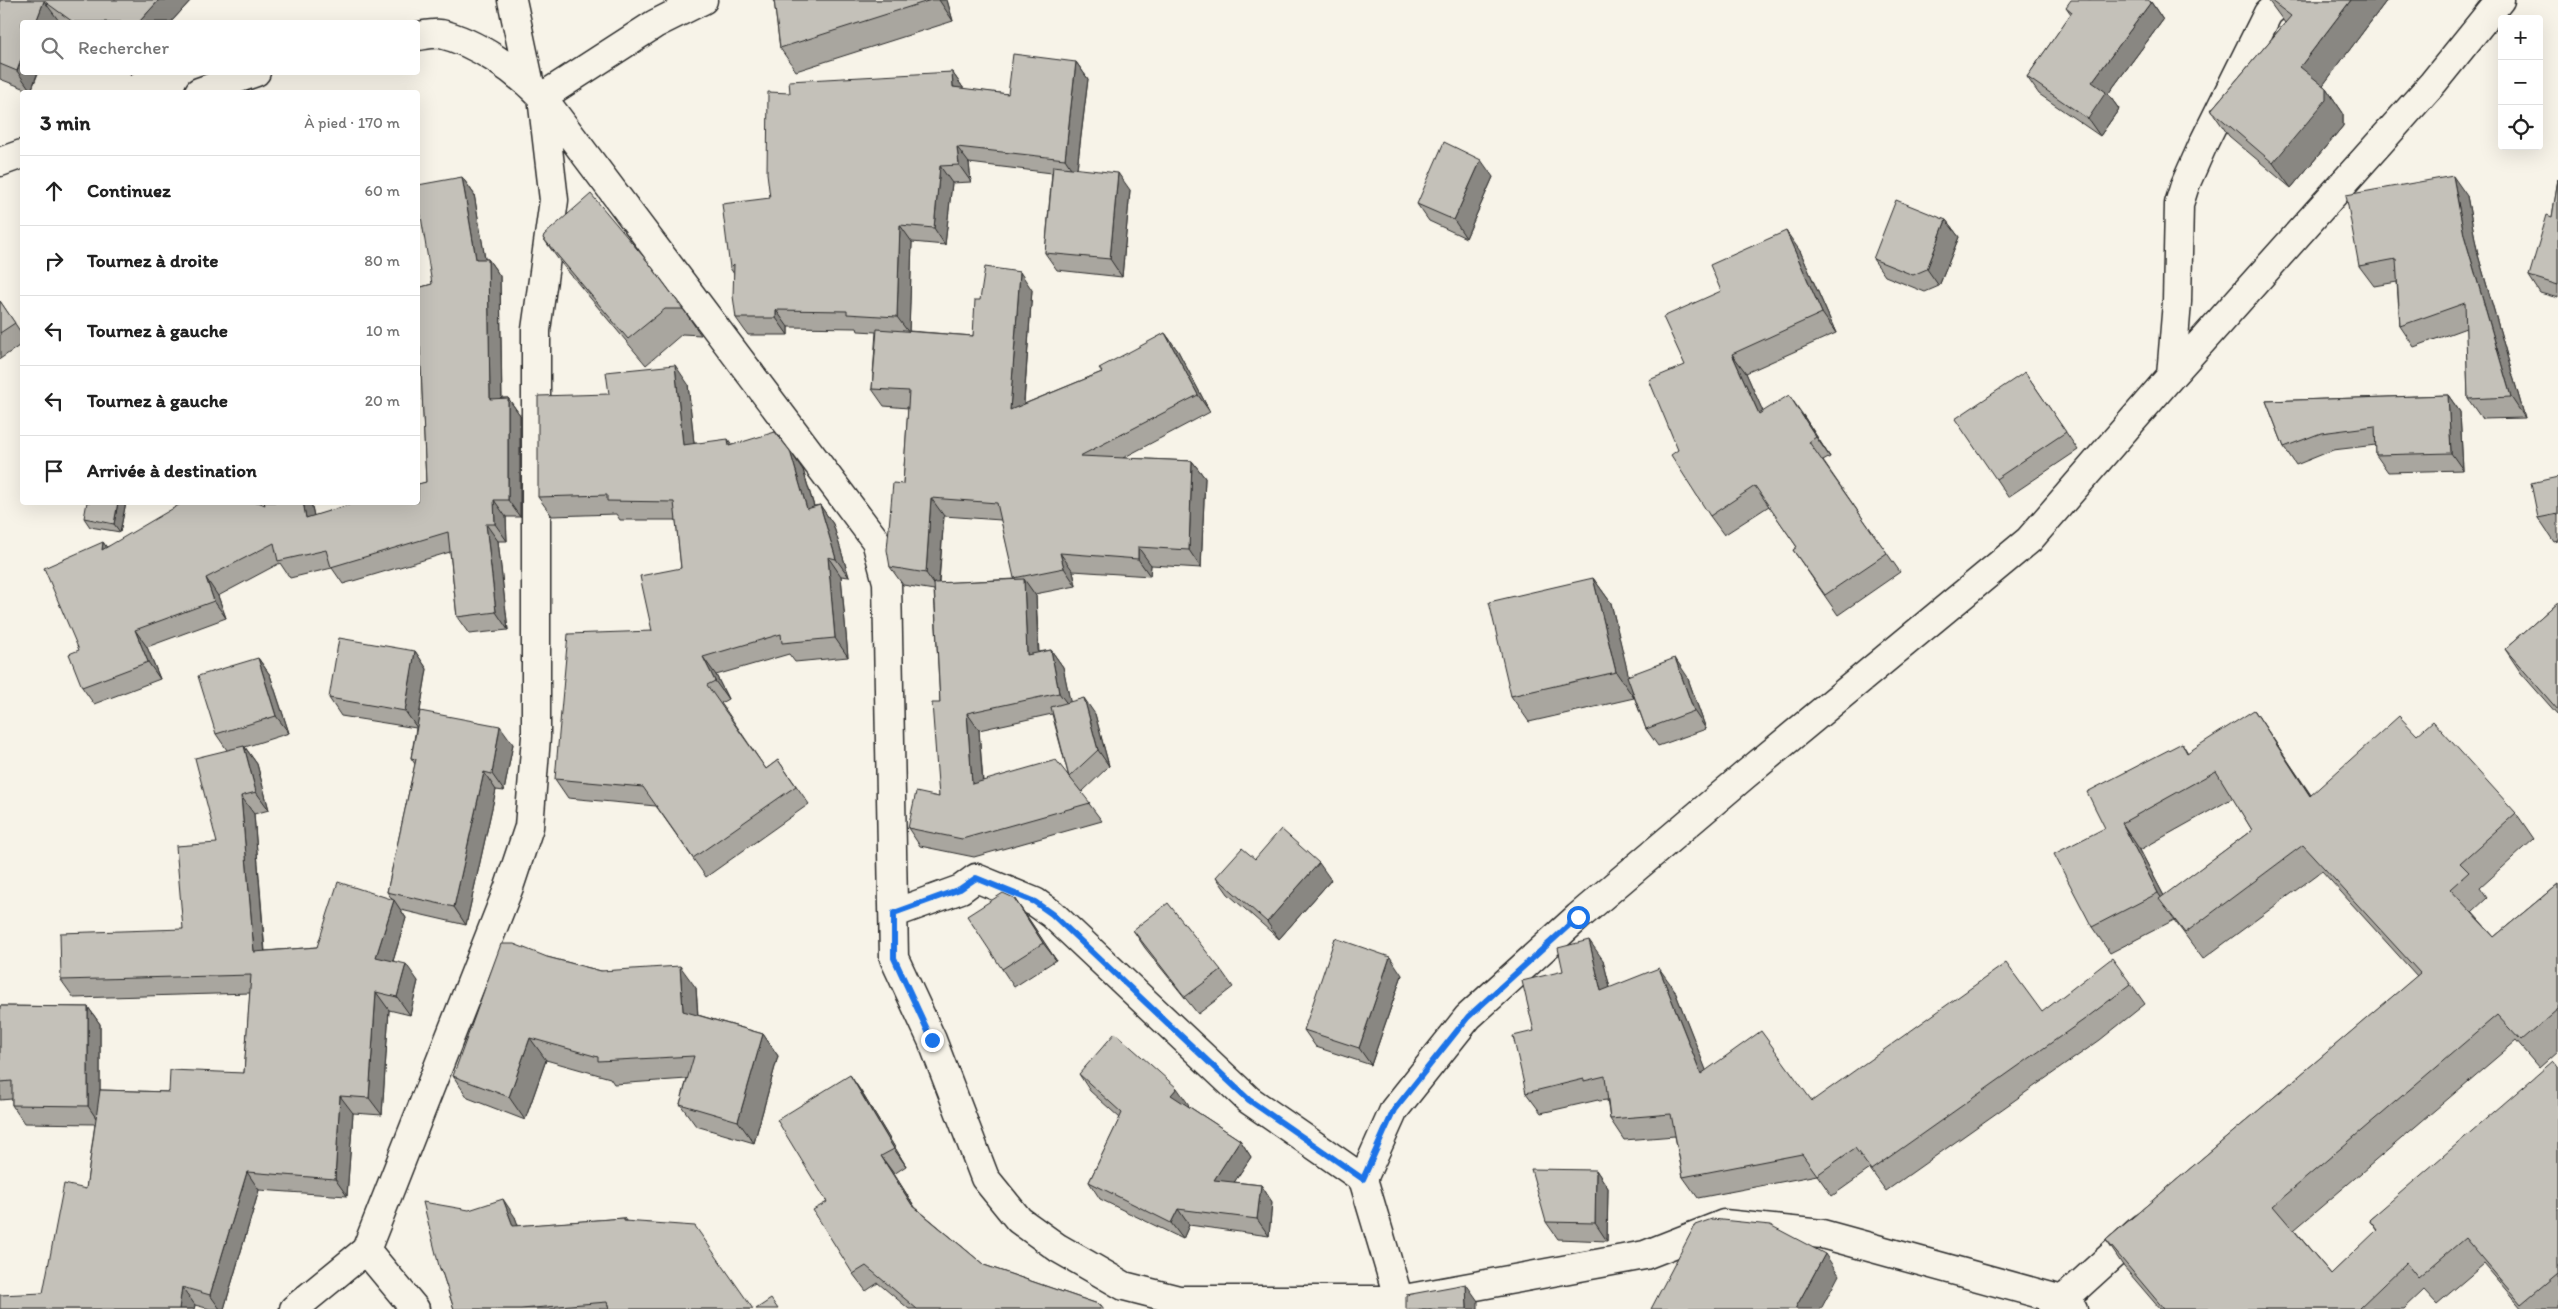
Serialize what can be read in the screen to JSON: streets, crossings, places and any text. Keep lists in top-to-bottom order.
{
  "page": {
    "map_buttons": ["+", "−"],
    "search": "Rechercher",
    "heading": ["3 min", "À pied · 170 m"],
    "list": [
      ["Continuez", "60 m"],
      ["Tournez à droite", "80 m"],
      ["Tournez à gauche", "10 m"],
      ["Tournez à gauche", "20 m"],
      "Arrivée à destination"
    ]
  }
}
